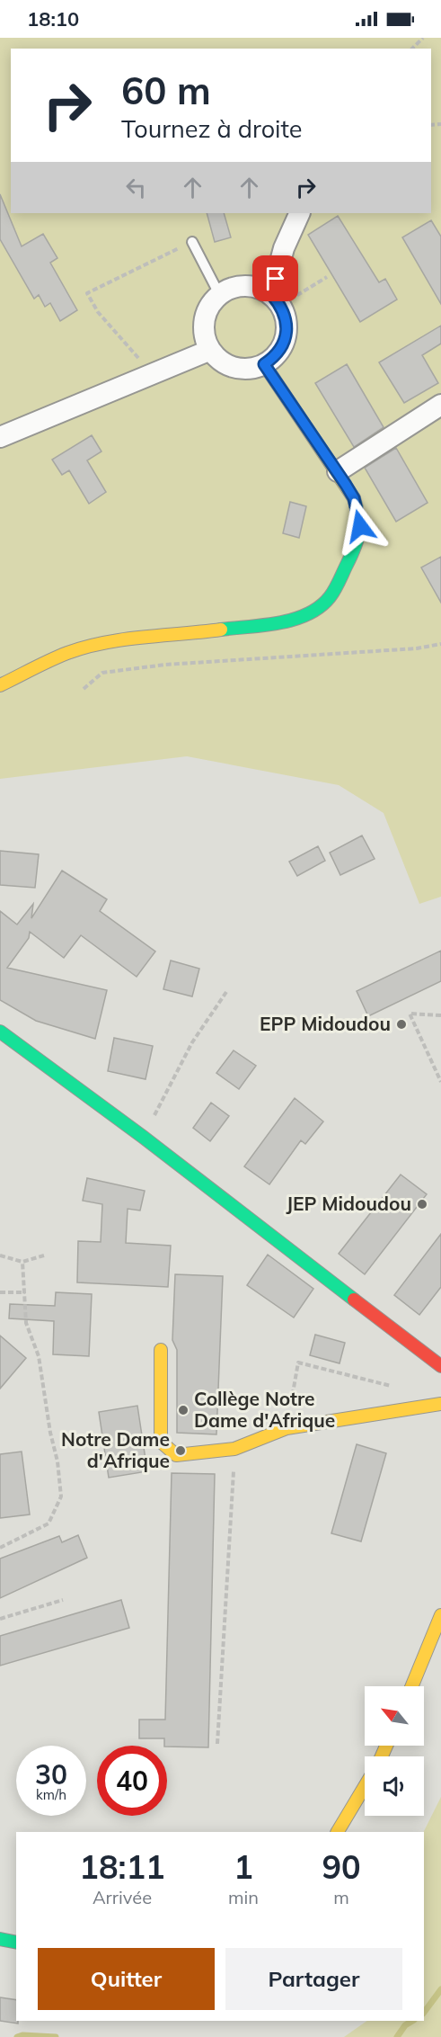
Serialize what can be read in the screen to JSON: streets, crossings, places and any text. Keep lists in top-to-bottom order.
{
  "places": [
    "EPP Midoudou",
    "JEP Midoudou",
    "Collège Notre Dame d'Afrique",
    "Notre Dame d'Afrique"
  ],
  "north": "top left",
  "page": {
    "status": "18:10",
    "turn": ["60 m", "Tournez à droite"],
    "speed": "30 km/h",
    "limit": "40",
    "eta": [
      "18:11",
      "Arrivée",
      "1",
      "min",
      "90",
      "m"
    ],
    "buttons": ["Quitter", "Partager"]
  }
}
